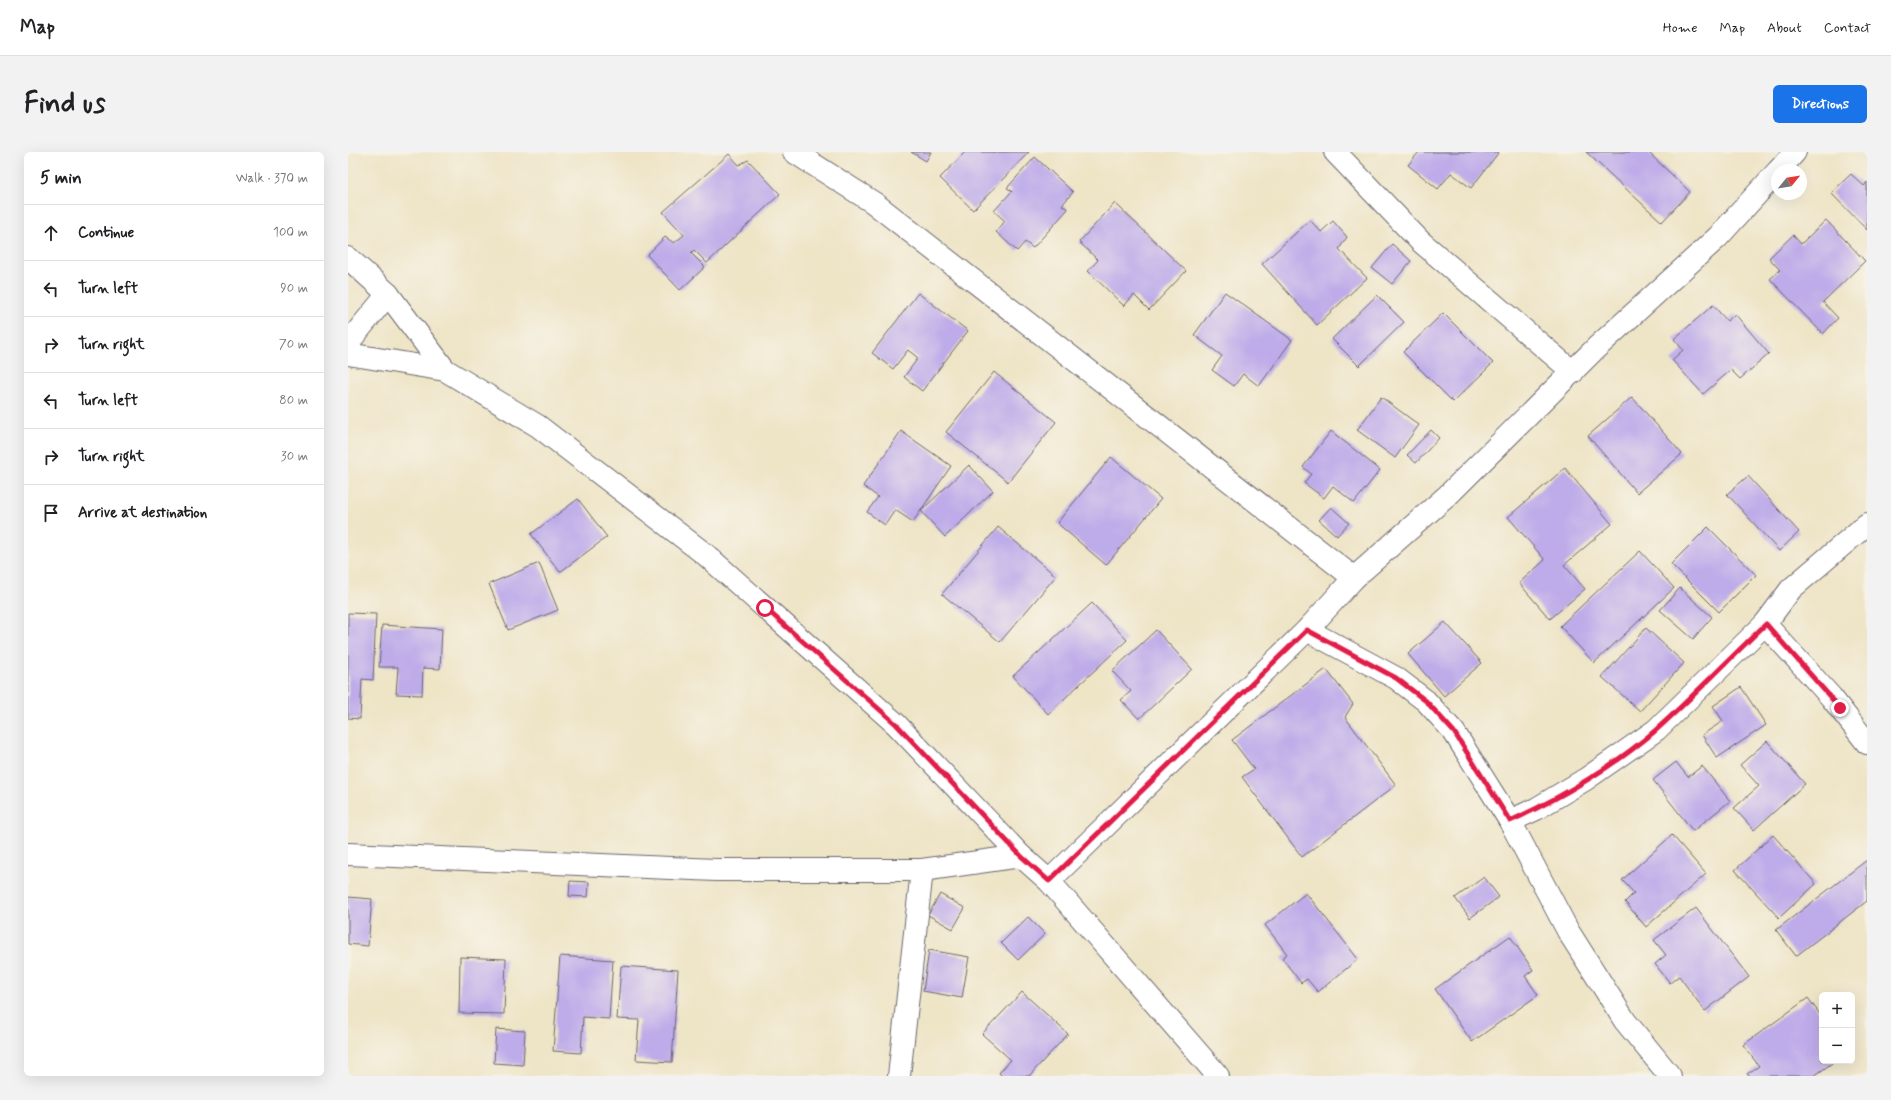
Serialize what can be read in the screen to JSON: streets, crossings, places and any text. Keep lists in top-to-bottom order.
{
  "north": "top right",
  "page": {
    "header": "Map",
    "nav": [
      "Home",
      "Map",
      "About",
      "Contact"
    ],
    "buttons": "Directions",
    "title": "Find us",
    "heading": ["5 min", "Walk · 370 m"],
    "list": [
      ["Continue", "100 m"],
      ["Turn left", "90 m"],
      ["Turn right", "70 m"],
      ["Turn left", "80 m"],
      ["Turn right", "30 m"],
      "Arrive at destination"
    ],
    "map_buttons": ["+", "−"]
  }
}
